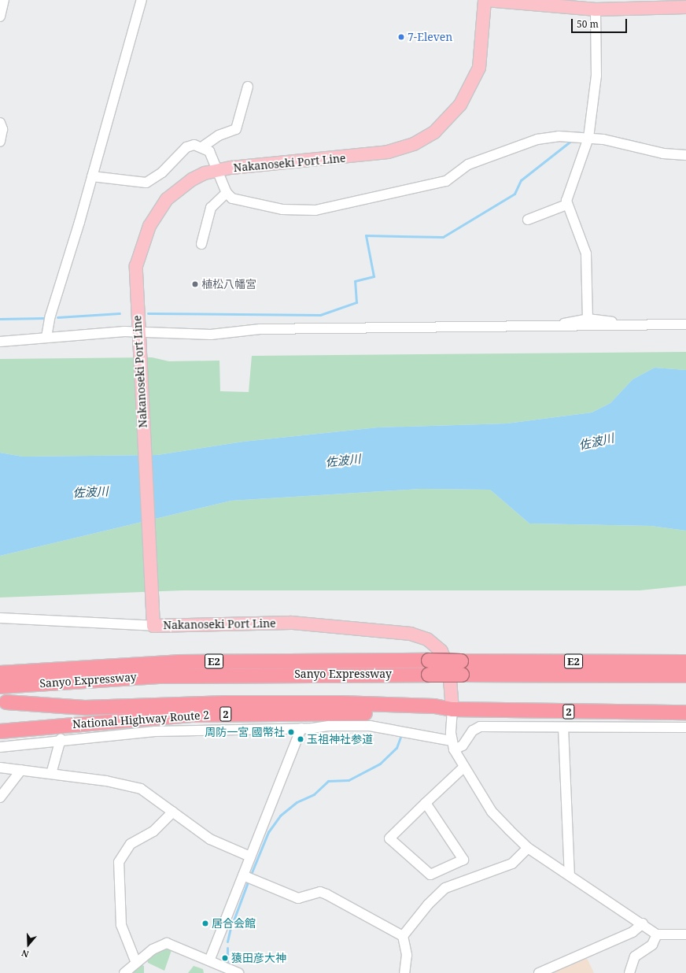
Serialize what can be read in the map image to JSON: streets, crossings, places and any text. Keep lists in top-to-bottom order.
{
  "streets": {
    "highway": [
      "E2",
      "Sanyo Expressway",
      "2",
      "National Highway Route 2"
    ],
    "main road": ["Nakanoseki Port Line"]
  },
  "crossings": [
    ["Nakanoseki Port Line", "National Highway Route 2"]
  ],
  "water": ["佐波川"],
  "places": [
    "7-Eleven",
    "植松八幡宮",
    "周防一宮 國幣社",
    "玉祖神社参道",
    "居合会館",
    "猿田彦大神"
  ],
  "scale_bar": "50 m",
  "north": "bottom"
}
